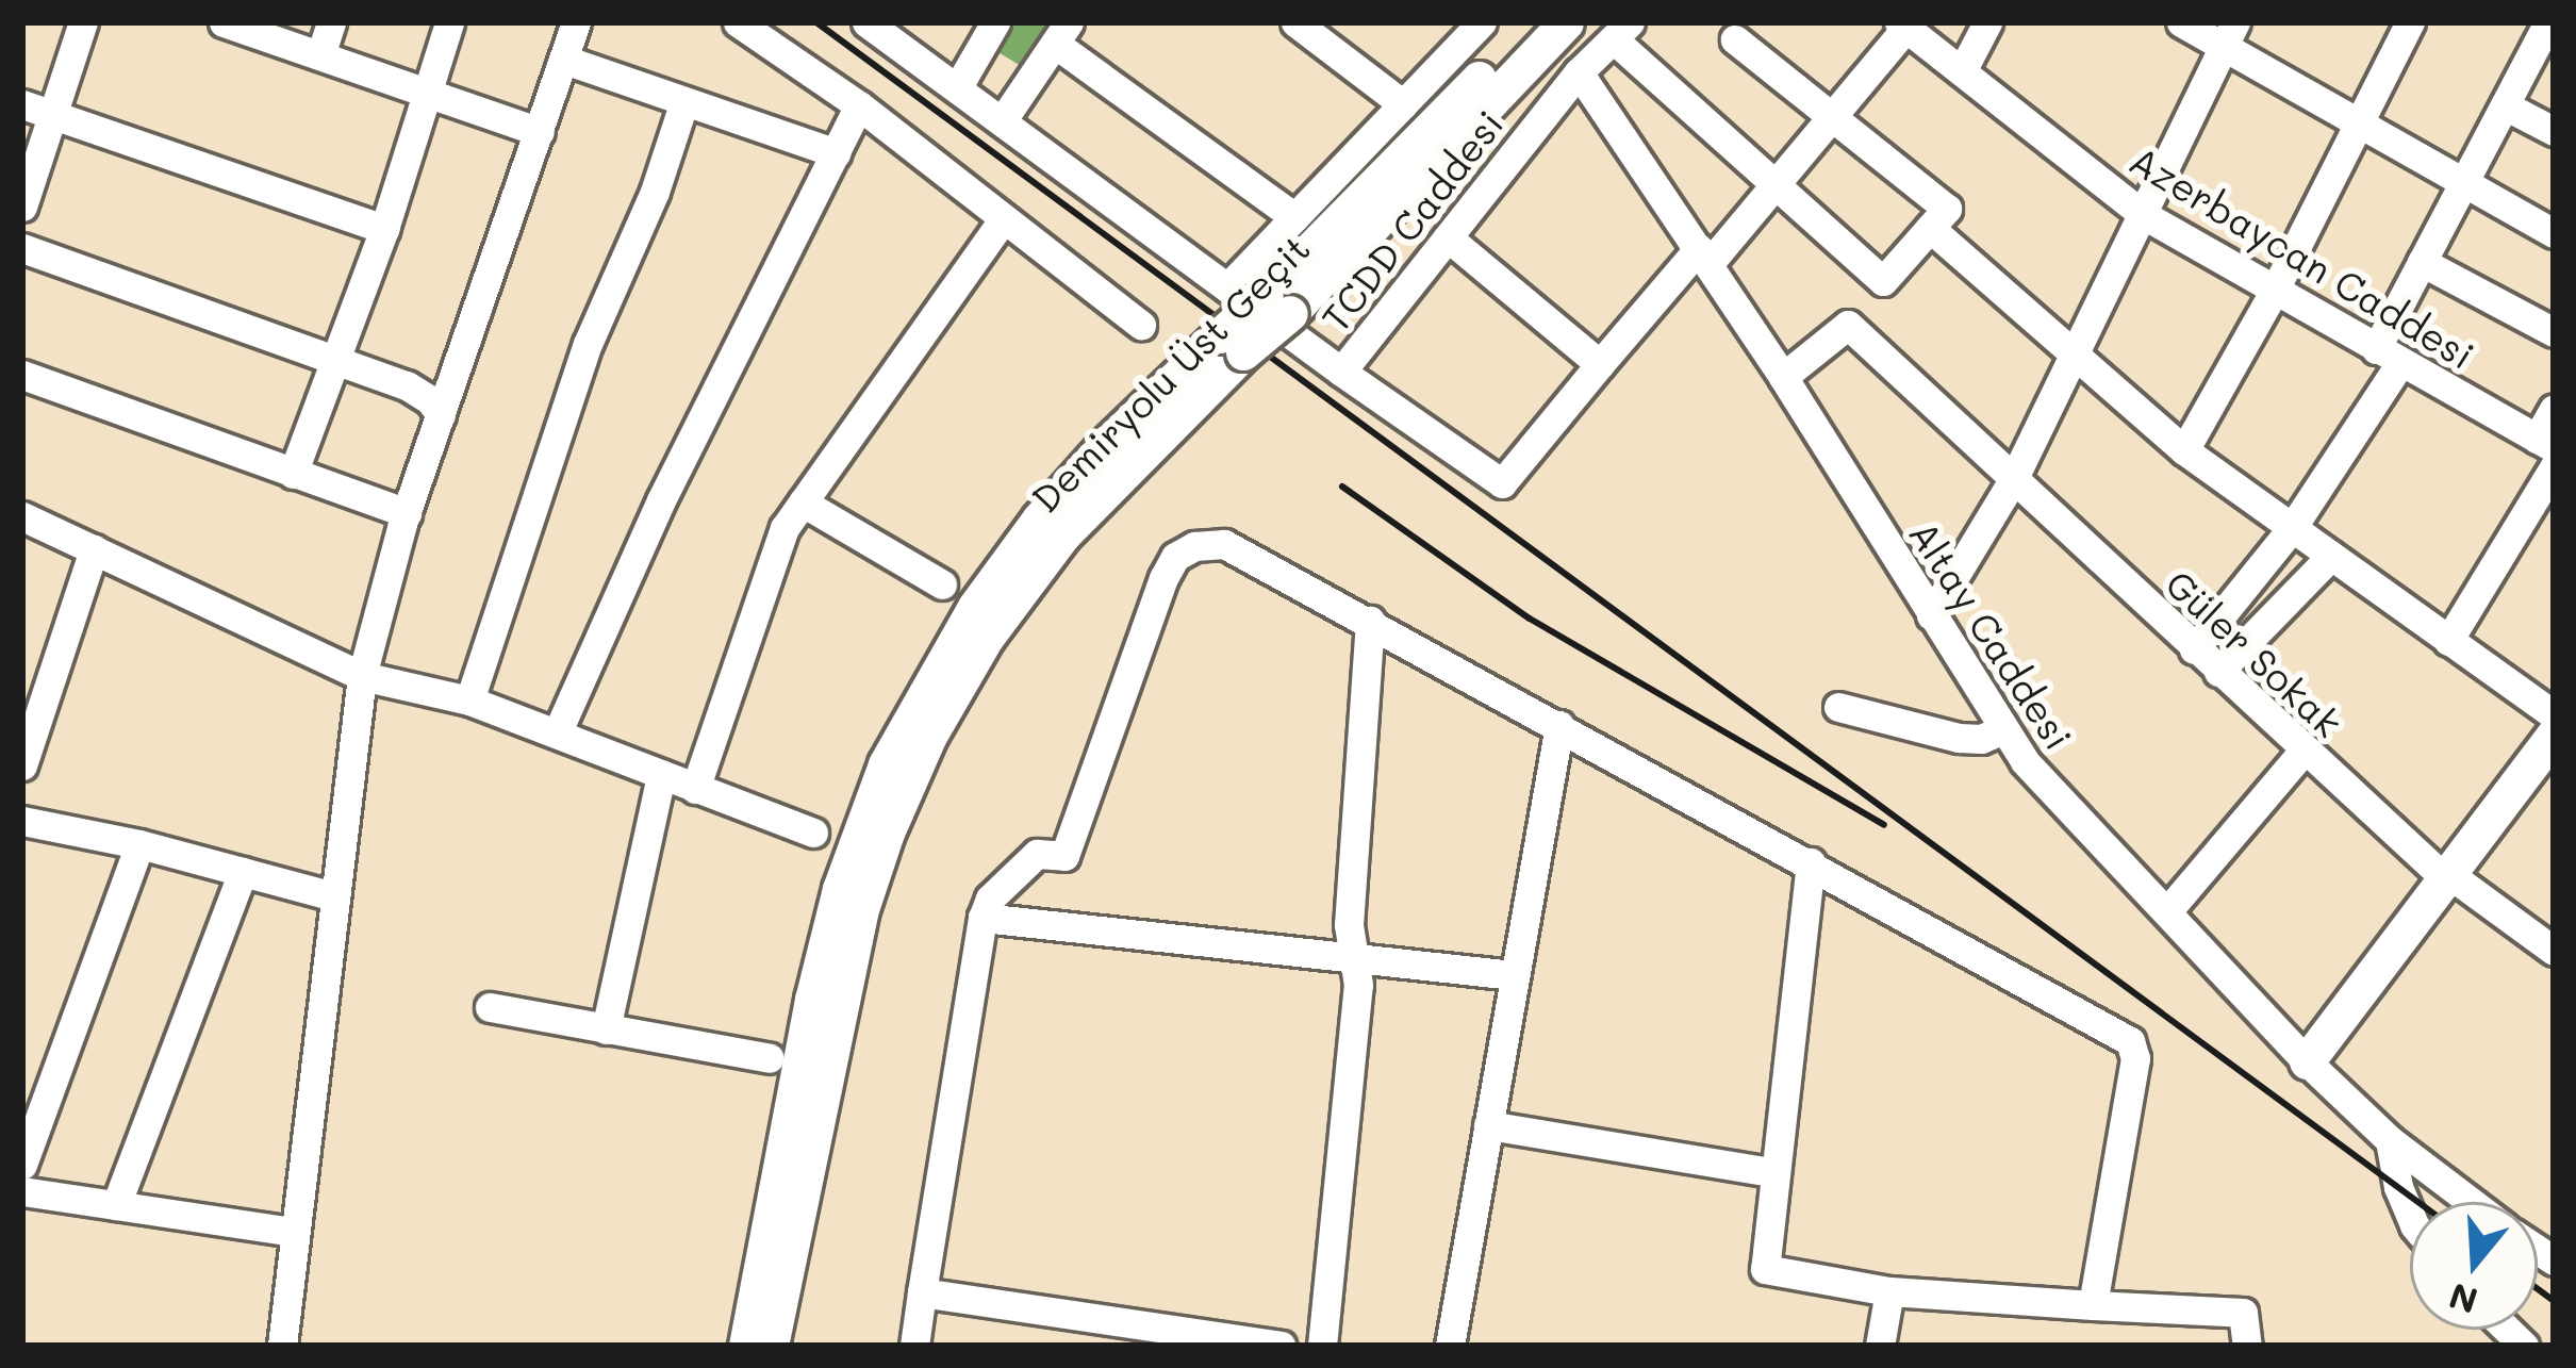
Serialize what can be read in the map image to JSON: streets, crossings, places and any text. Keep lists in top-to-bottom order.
{
  "streets": {
    "main road": ["Demiryolu Üst Geçit"],
    "street": [
      "TCDD Caddesi",
      "Azerbaycan Caddesi",
      "Altay Caddesi",
      "Güler Sokak"
    ]
  },
  "crossings": [
    ["TCDD Caddesi", "Altay Caddesi"],
    ["Altay Caddesi", "Güler Sokak"]
  ],
  "north": "bottom"
}
